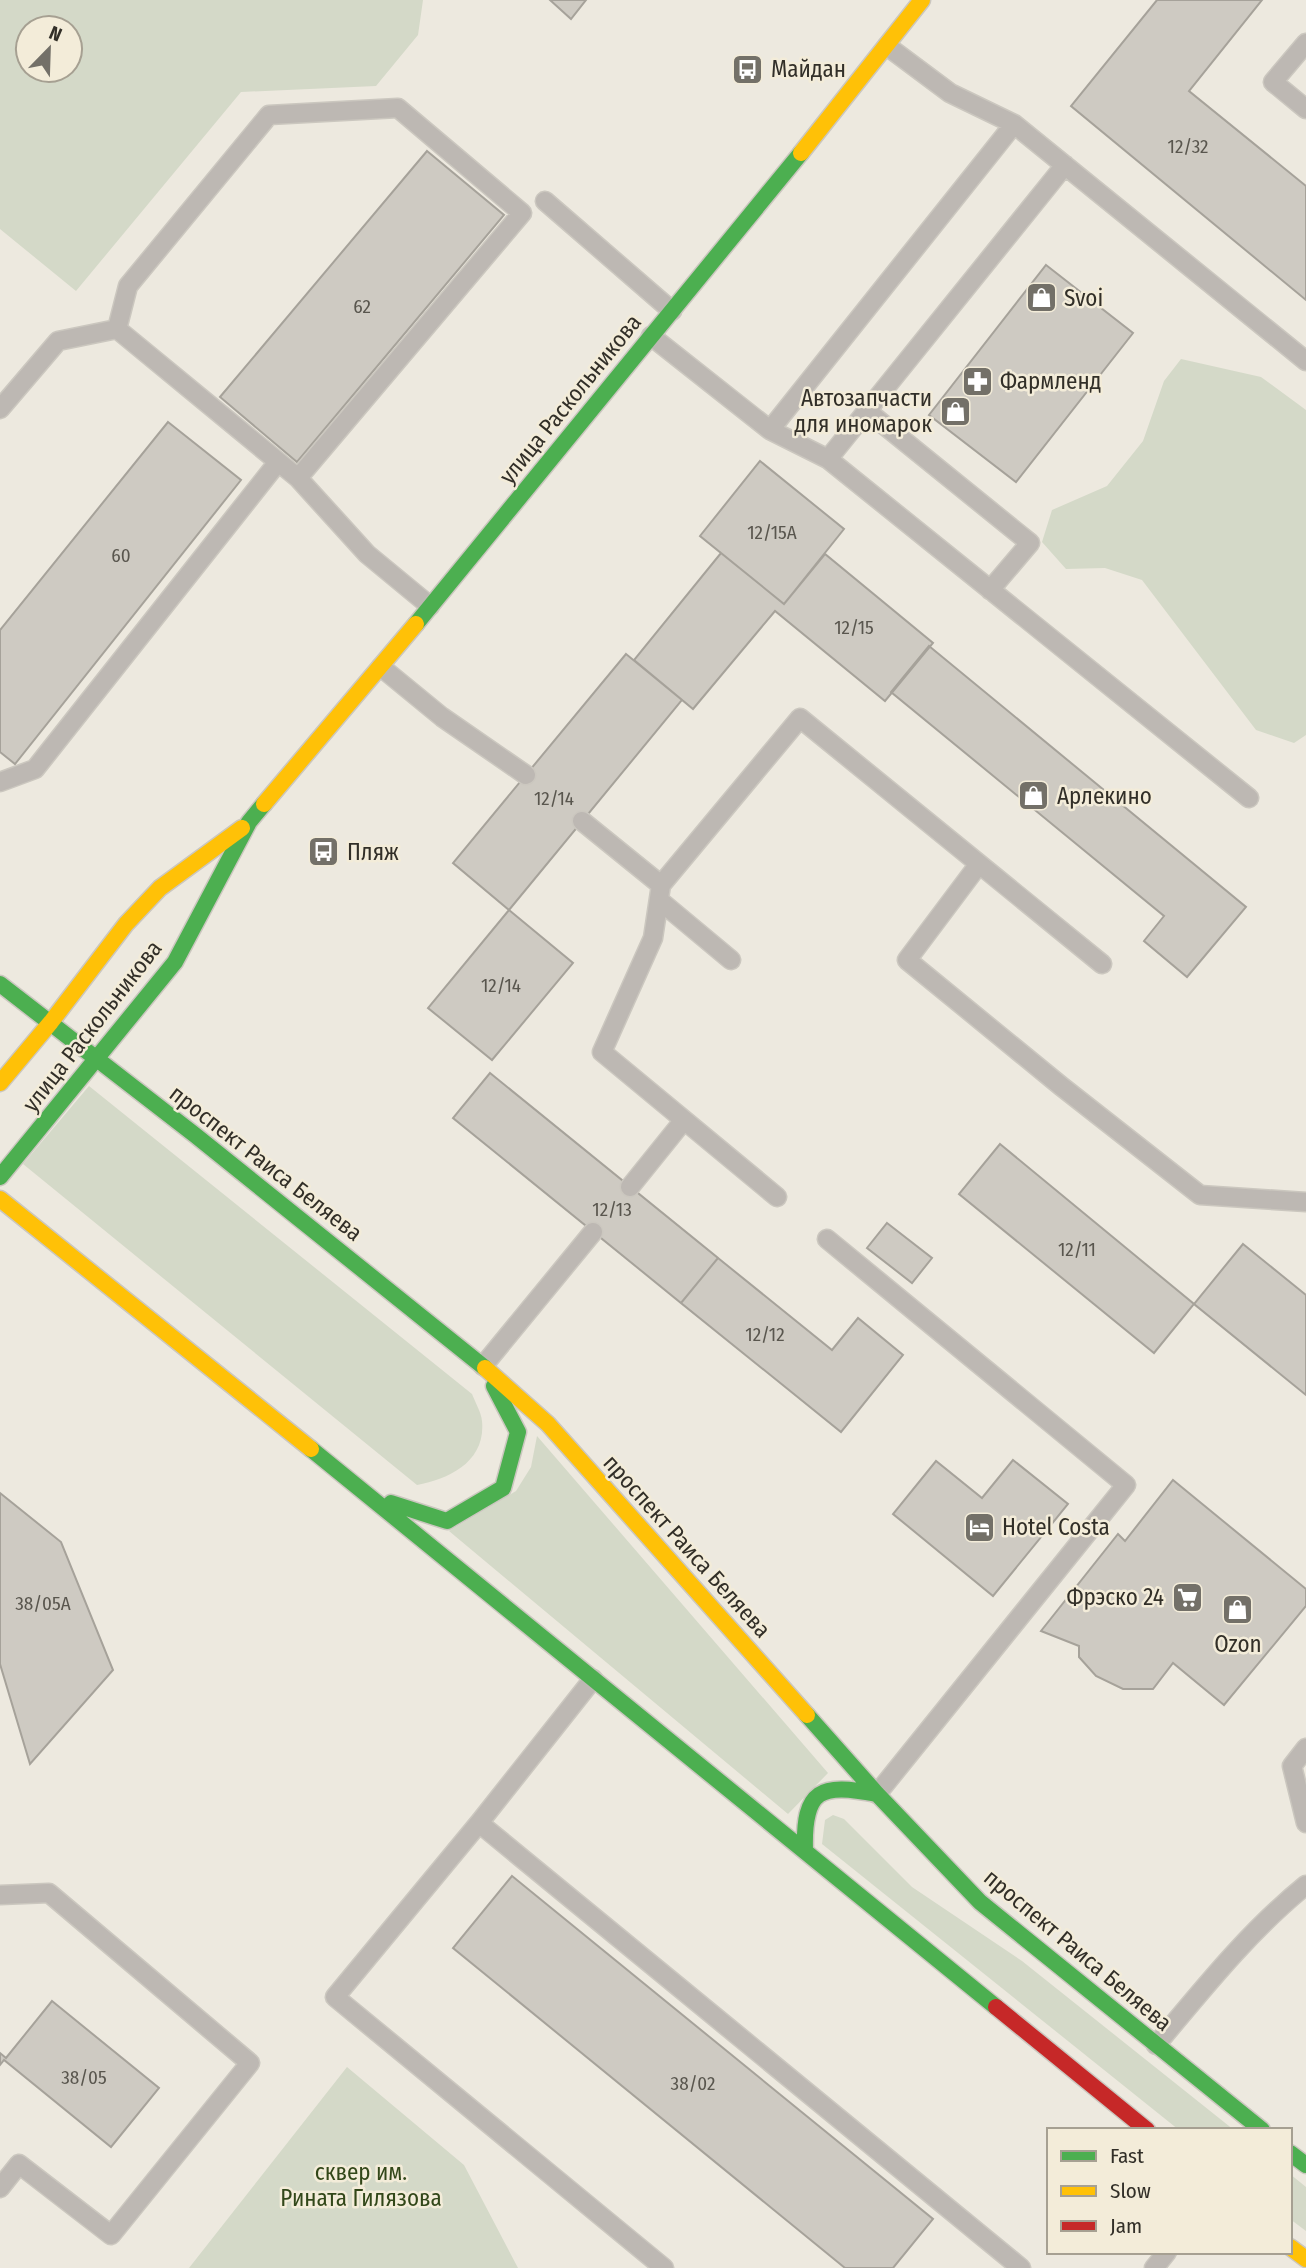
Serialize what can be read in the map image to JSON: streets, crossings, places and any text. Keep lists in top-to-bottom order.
{
  "streets": {
    "street": ["улица Раскольникова", "проспект Раиса Беляева"]
  },
  "crossings": [
    ["улица Раскольникова", "проспект Раиса Беляева"]
  ],
  "parks": ["сквер им. Рината Гилязова"],
  "places": {
    "bus stop": ["Майдан", "Пляж"],
    "shop": [
      "Svoi",
      "Автозапчасти для иномарок",
      "Арлекино",
      "Ozon"
    ],
    "pharmacy": ["Фармленд"],
    "hotel": ["Hotel Costa"],
    "supermarket": ["Фрэско 24"]
  },
  "house_numbers": [
    "12/32",
    "62",
    "12/15А",
    "60",
    "12/15",
    "12/14",
    "12/14",
    "12/13",
    "12/11",
    "12/12",
    "38/05А",
    "38/05",
    "38/02"
  ],
  "legend": ["Fast", "Slow", "Jam"],
  "north": "top right"
}
